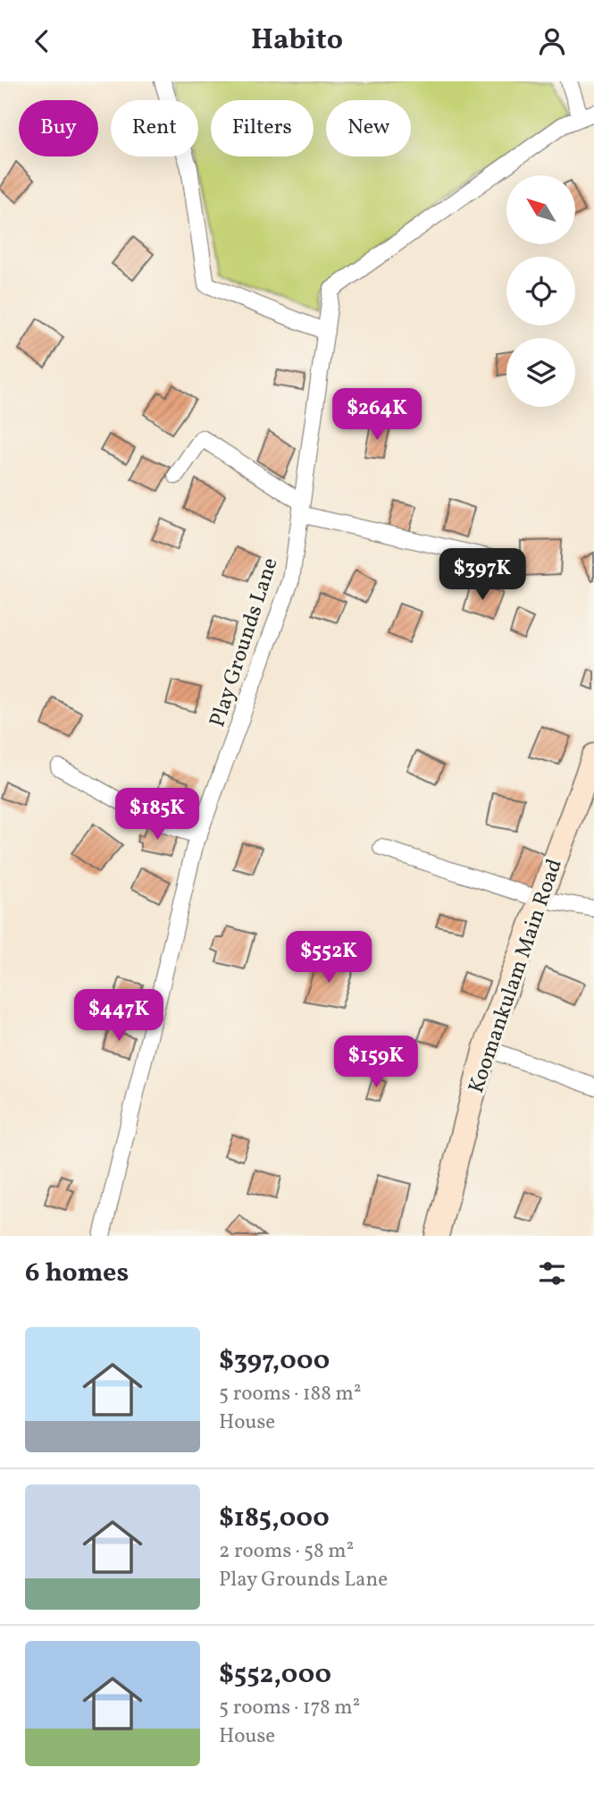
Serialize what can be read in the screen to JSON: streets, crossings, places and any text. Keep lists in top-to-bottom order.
{
  "streets": {
    "street": ["Play Grounds Lane", "Koomankulam Main Road"]
  },
  "north": "top left",
  "page": {
    "header": "Habito",
    "chip": [
      "Buy",
      "Rent",
      "Filters",
      "New"
    ],
    "price": [
      "$264K",
      "$397K",
      "$185K",
      "$552K",
      "$447K",
      "$159K"
    ],
    "heading": "6 homes",
    "list": [
      {
        "name": "$397,000",
        "note": "5 rooms · 188 m² · House"
      },
      {
        "name": "$185,000",
        "note": "2 rooms · 58 m² · Play Grounds Lane"
      },
      {
        "name": "$552,000",
        "note": "5 rooms · 178 m² · House"
      }
    ]
  }
}
